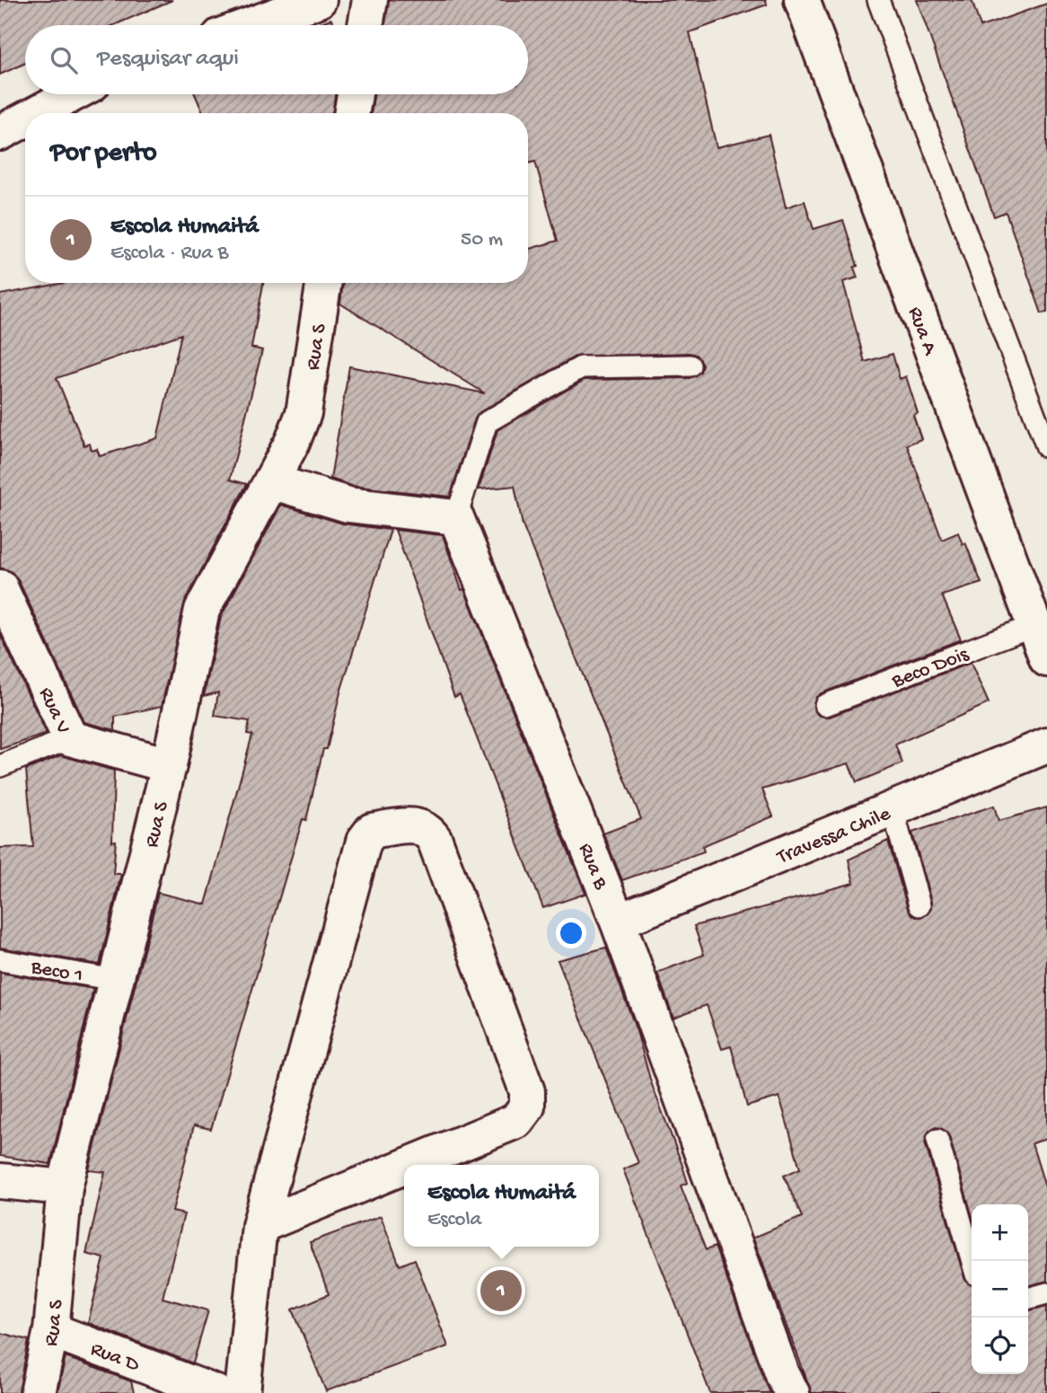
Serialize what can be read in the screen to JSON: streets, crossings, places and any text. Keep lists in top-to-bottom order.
{
  "streets": {
    "street": [
      "Rua A",
      "Rua S",
      "Rua V",
      "Travessa Chile",
      "Rua B",
      "Rua D"
    ],
    "lane": ["Beco Dois", "Beco 1"]
  },
  "crossings": [
    ["Rua A", "Beco Dois"],
    ["Rua S", "Rua V"],
    ["Rua S", "Beco 1"],
    ["Rua S", "Rua D"],
    ["Travessa Chile", "Rua B"]
  ],
  "page": {
    "search": "Pesquisar aqui",
    "heading": "Por perto",
    "list": [
      {
        "mark": "1",
        "name": "Escola Humaitá",
        "note": "Escola · Rua B",
        "value": "50 m"
      }
    ],
    "popup": ["Escola Humaitá", "Escola"],
    "map_buttons": ["+", "−"],
    "pins": "1"
  }
}
